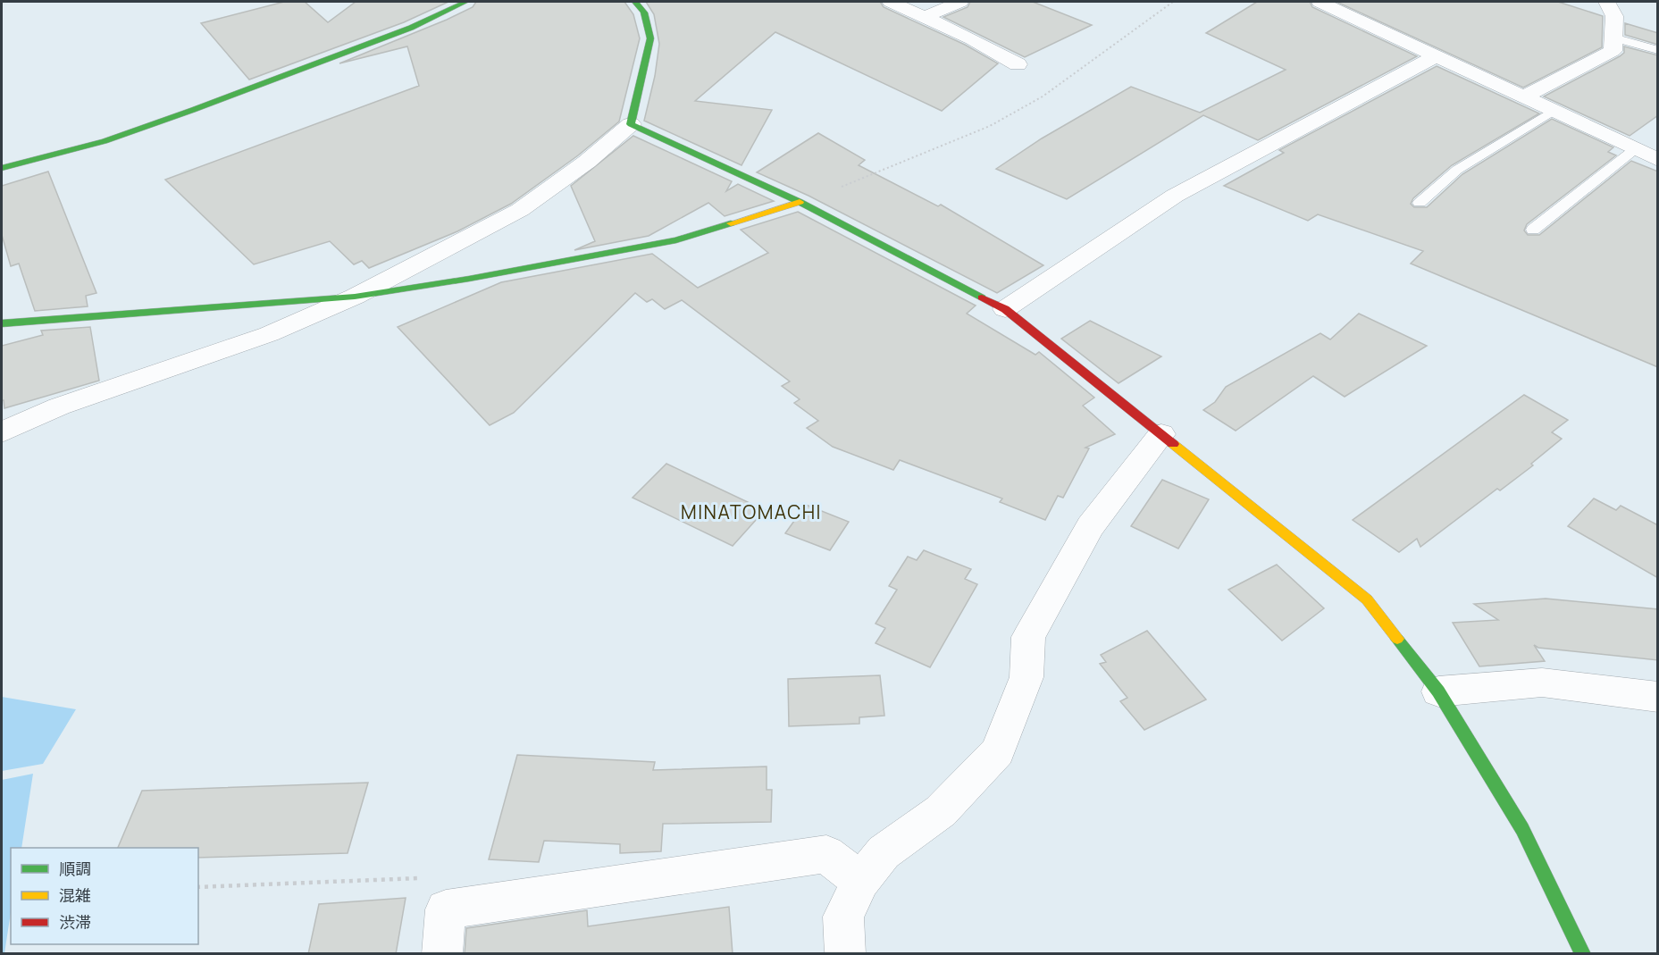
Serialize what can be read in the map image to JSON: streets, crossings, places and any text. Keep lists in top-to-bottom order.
{
  "districts": ["MINATOMACHI"],
  "legend": ["順調", "混雑", "渋滞"]
}
